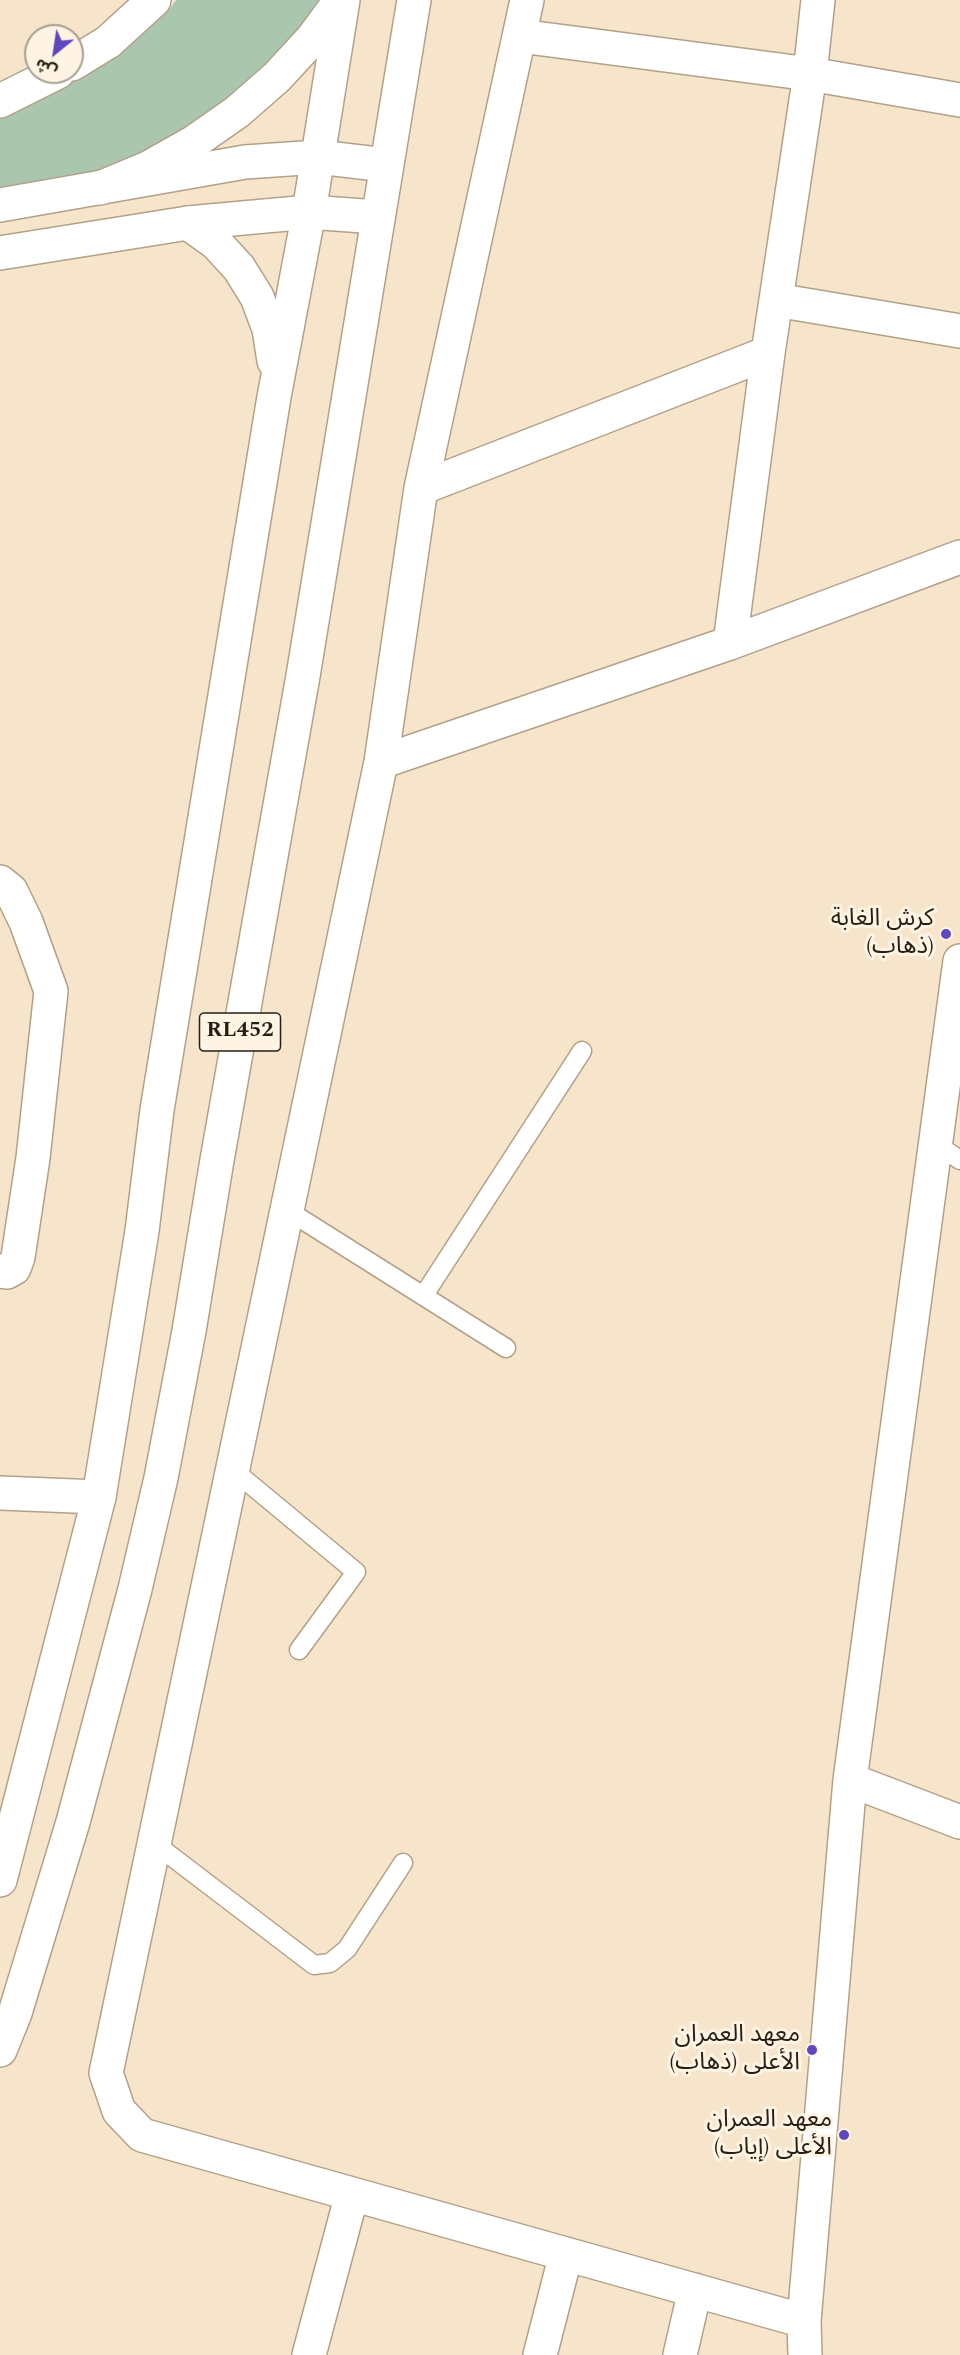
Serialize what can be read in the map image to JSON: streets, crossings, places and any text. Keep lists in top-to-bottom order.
{
  "streets": {
    "main road": ["RL452"]
  },
  "places": ["كرش الغابة (ذهاب)", "معهد العمران الأعلى (ذهاب)", "معهد العمران الأعلى (إياب)"],
  "north": "bottom left"
}
